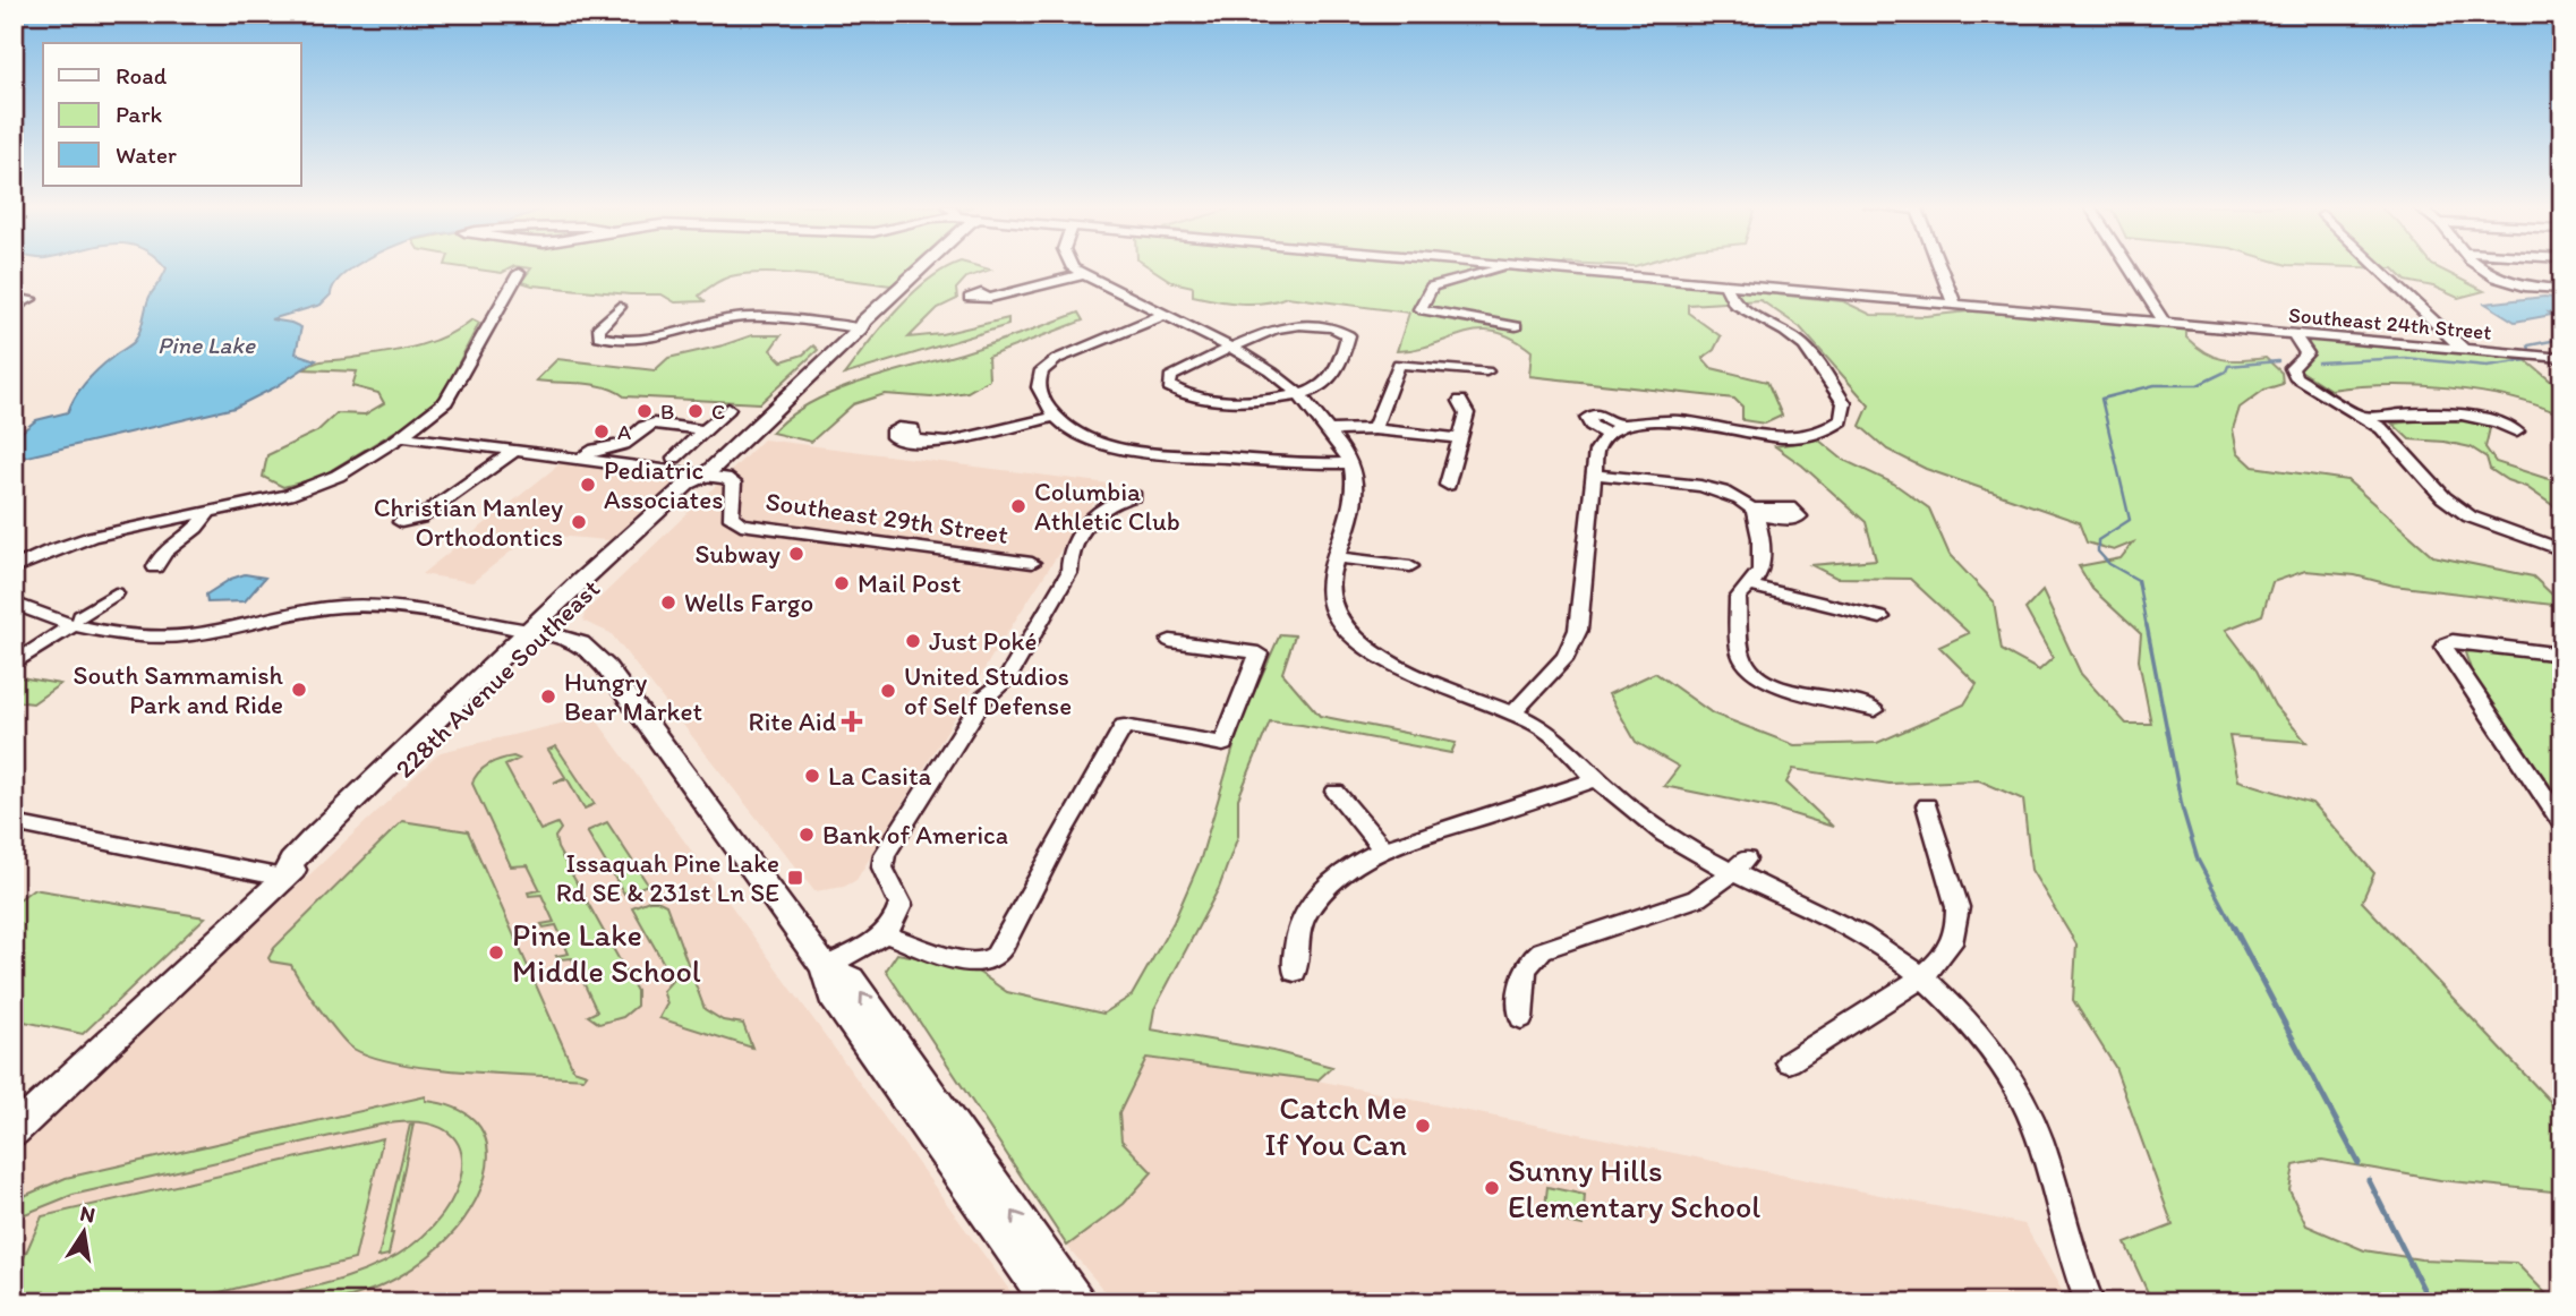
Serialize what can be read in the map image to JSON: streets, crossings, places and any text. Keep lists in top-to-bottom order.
{
  "streets": {
    "main road": ["228th Avenue Southeast"],
    "street": ["Southeast 24th Street", "Southeast 29th Street"]
  },
  "crossings": [
    ["Southeast 29th Street", "228th Avenue Southeast"]
  ],
  "water": ["Pine Lake"],
  "places": {
    "other": [
      "B",
      "C",
      "A",
      "Pediatric Associates",
      "Columbia Athletic Club",
      "Christian Manley Orthodontics",
      "Subway",
      "Mail Post",
      "Wells Fargo",
      "Just Poké",
      "South Sammamish Park and Ride",
      "United Studios of Self Defense",
      "Hungry Bear Market",
      "La Casita",
      "Bank of America",
      "Pine Lake Middle School",
      "Catch Me If You Can",
      "Sunny Hills Elementary School"
    ],
    "health": ["Rite Aid"],
    "transit": ["Issaquah Pine Lake Rd SE & 231st Ln SE"]
  },
  "legend": ["Road", "Park", "Water"],
  "north": "top"
}
